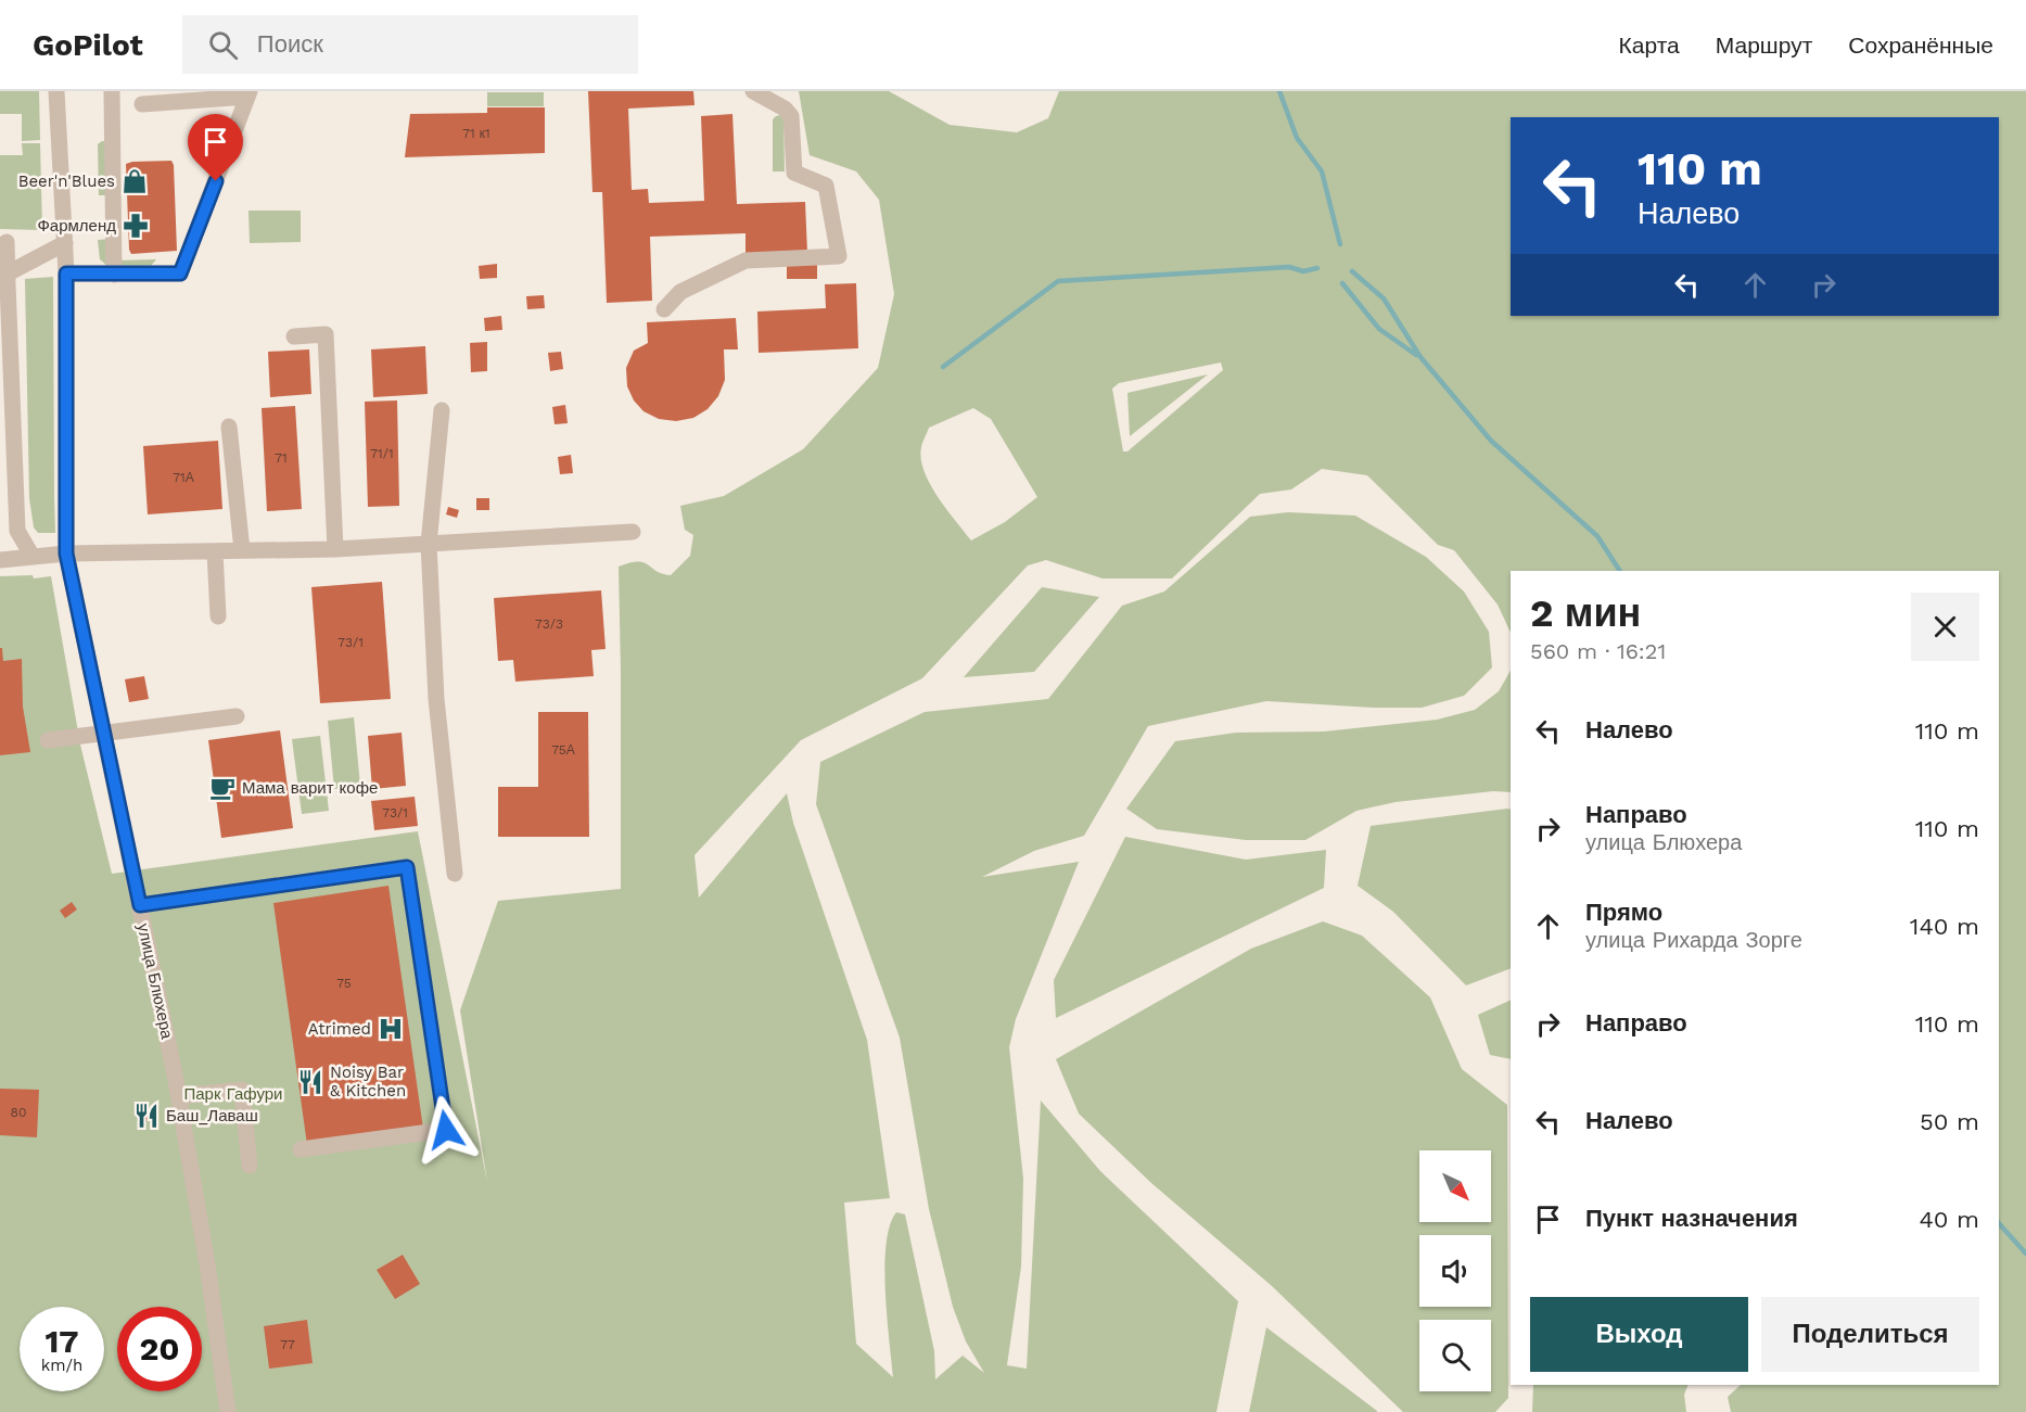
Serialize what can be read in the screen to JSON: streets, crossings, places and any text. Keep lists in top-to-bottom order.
{
  "streets": {
    "street": ["улица Блюхера"]
  },
  "parks": ["Парк Гафури"],
  "places": {
    "shop": ["Beer'n'Blues"],
    "pharmacy": ["Фармленд"],
    "cafe": ["Мама варит кофе"],
    "hospital": ["Atrimed"],
    "restaurant": ["Noisy Bar & Kitchen", "Баш_Лаваш"]
  },
  "house_numbers": [
    "71 к1",
    "71/1",
    "71",
    "71А",
    "73/3",
    "73/1",
    "75А",
    "73/1",
    "75",
    "80",
    "77"
  ],
  "north": "bottom right",
  "page": {
    "header": "GoPilot",
    "search": "Поиск",
    "nav": ["Карта", "Маршрут", "Сохранённые"],
    "turn": ["110 m", "Налево"],
    "heading": ["2 мин", "560 m · 16:21"],
    "list": [
      {
        "name": "Налево",
        "value": "110 m"
      },
      {
        "name": "Направо",
        "note": "улица Блюхера",
        "value": "110 m"
      },
      {
        "name": "Прямо",
        "note": "улица Рихарда Зорге",
        "value": "140 m"
      },
      {
        "name": "Направо",
        "value": "110 m"
      },
      {
        "name": "Налево",
        "value": "50 m"
      },
      {
        "name": "Пункт назначения",
        "value": "40 m"
      }
    ],
    "buttons": ["Выход", "Поделиться"],
    "speed": "17 km/h",
    "limit": "20"
  }
}
